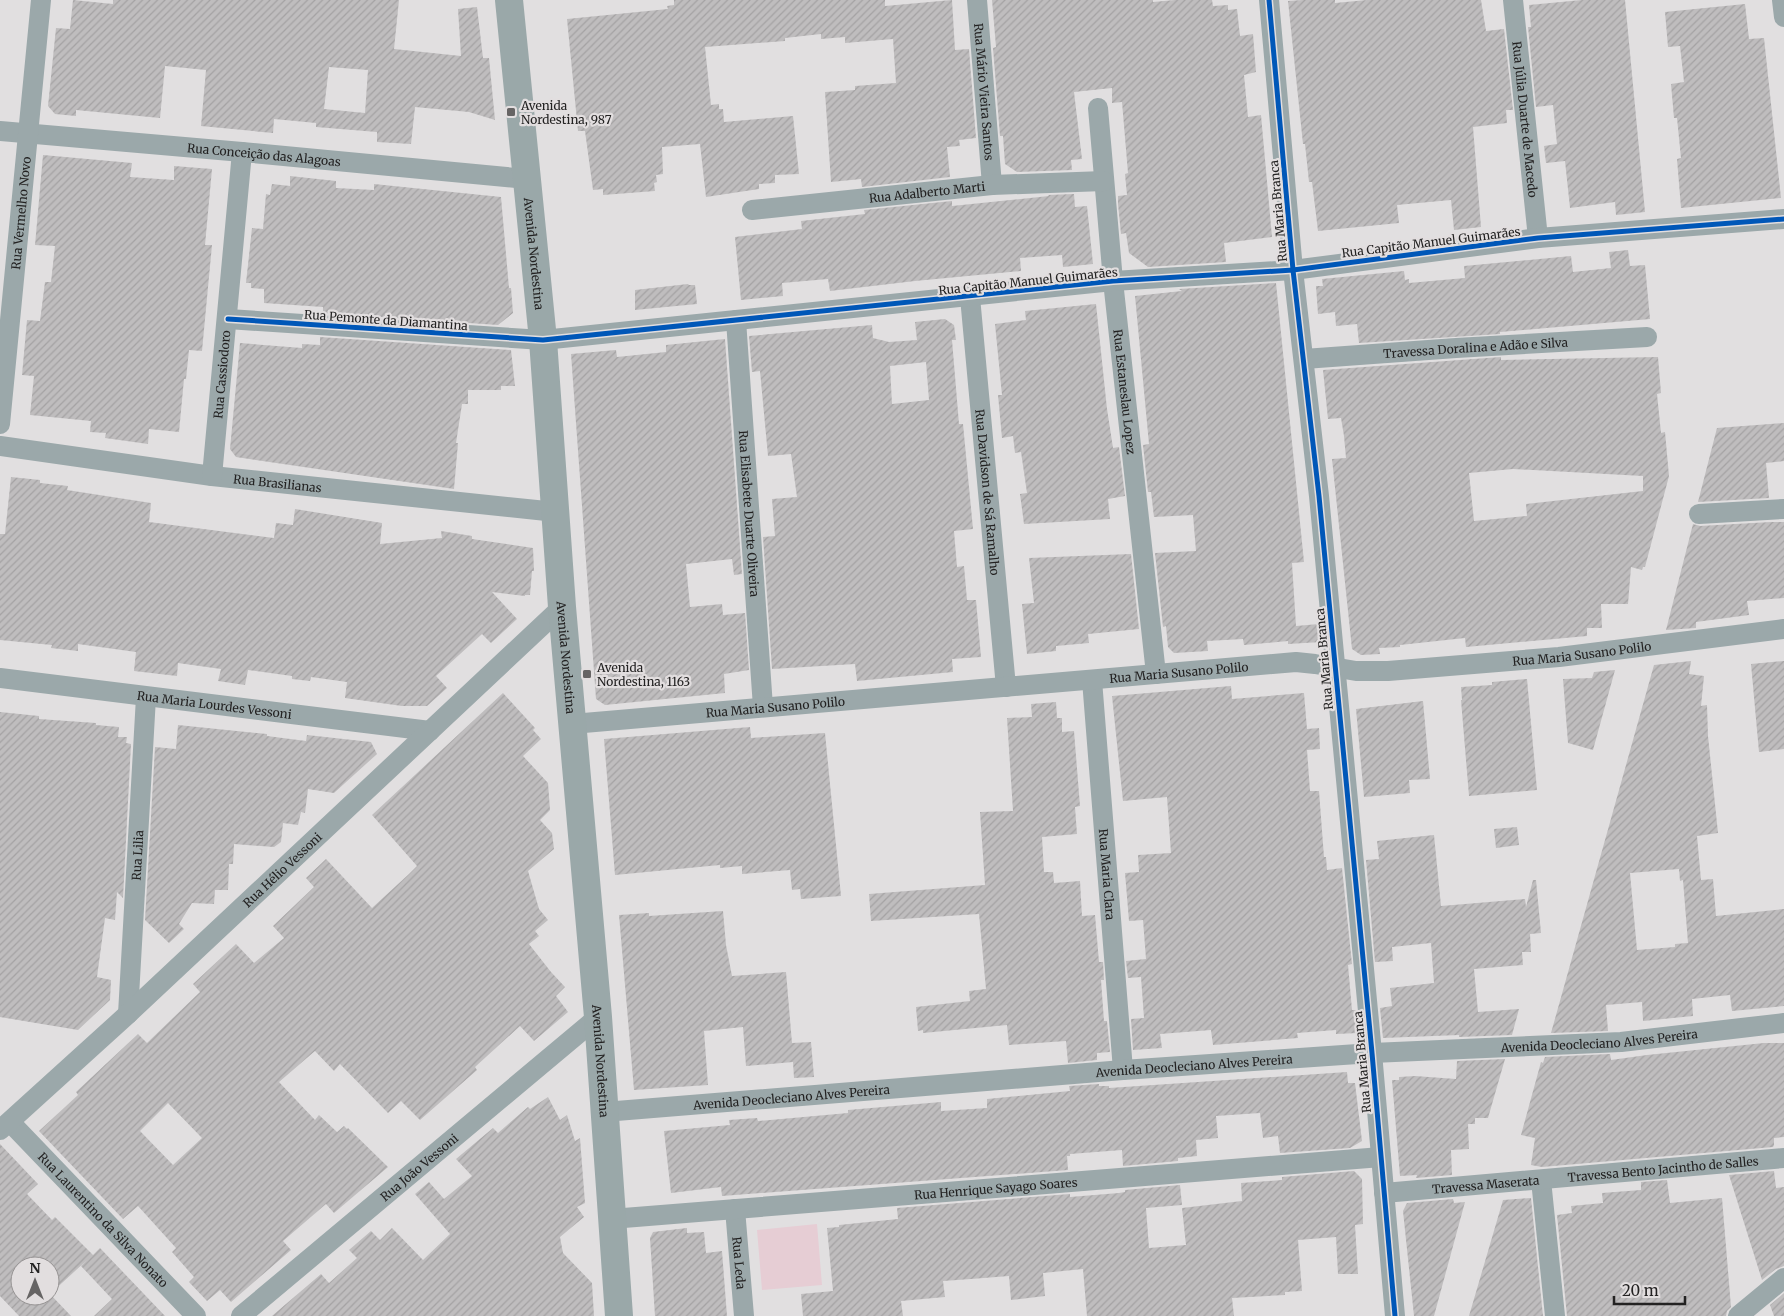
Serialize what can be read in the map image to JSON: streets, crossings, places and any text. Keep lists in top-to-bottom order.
{
  "streets": {
    "main road": ["Avenida Nordestina"],
    "street": [
      "Rua Mário Vieira Santos",
      "Rua Júlia Duarte de Macedo",
      "Rua Conceição das Alagoas",
      "Rua Adalberto Marti",
      "Rua Maria Branca",
      "Rua Vermelho Novo",
      "Rua Capitão Manuel Guimarães",
      "Rua Pemonte da Diamantina",
      "Travessa Doralina e Adão e Silva",
      "Rua Cassiodoro",
      "Rua Estaneslau Lopez",
      "Rua Brasilianas",
      "Rua Davidson de Sá Ramalho",
      "Rua Elisabete Duarte Oliveira",
      "Rua Maria Susano Polilo",
      "Rua Maria Lourdes Vessoni",
      "Rua Lilia",
      "Rua Hélio Vessoni",
      "Rua Maria Clara",
      "Avenida Deocleciano Alves Pereira",
      "Rua João Vessoni",
      "Travessa Bento Jacintho de Salles",
      "Travessa Maserata",
      "Rua Henrique Sayago Soares",
      "Rua Laurentino da Silva Nonato",
      "Rua Leda"
    ]
  },
  "crossings": [
    ["Rua Mário Vieira Santos", "Rua Adalberto Marti"],
    ["Rua Júlia Duarte de Macedo", "Rua Capitão Manuel Guimarães"],
    ["Rua Conceição das Alagoas", "Rua Vermelho Novo"],
    ["Rua Conceição das Alagoas", "Avenida Nordestina"],
    ["Rua Conceição das Alagoas", "Rua Cassiodoro"],
    ["Rua Adalberto Marti", "Rua Estaneslau Lopez"],
    ["Rua Maria Branca", "Rua Capitão Manuel Guimarães"],
    ["Rua Maria Branca", "Travessa Doralina e Adão e Silva"],
    ["Rua Maria Branca", "Rua Maria Susano Polilo"],
    ["Rua Maria Branca", "Avenida Deocleciano Alves Pereira"],
    ["Rua Maria Branca", "Travessa Maserata"],
    ["Rua Maria Branca", "Rua Henrique Sayago Soares"],
    ["Rua Capitão Manuel Guimarães", "Avenida Nordestina"],
    ["Rua Capitão Manuel Guimarães", "Rua Pemonte da Diamantina"],
    ["Rua Capitão Manuel Guimarães", "Rua Estaneslau Lopez"],
    ["Rua Capitão Manuel Guimarães", "Rua Davidson de Sá Ramalho"],
    ["Rua Capitão Manuel Guimarães", "Rua Elisabete Duarte Oliveira"],
    ["Avenida Nordestina", "Rua Pemonte da Diamantina"],
    ["Avenida Nordestina", "Rua Brasilianas"],
    ["Avenida Nordestina", "Rua Maria Susano Polilo"],
    ["Avenida Nordestina", "Rua Hélio Vessoni"],
    ["Avenida Nordestina", "Avenida Deocleciano Alves Pereira"],
    ["Avenida Nordestina", "Rua João Vessoni"],
    ["Avenida Nordestina", "Rua Henrique Sayago Soares"],
    ["Rua Pemonte da Diamantina", "Rua Cassiodoro"],
    ["Rua Cassiodoro", "Rua Brasilianas"],
    ["Rua Estaneslau Lopez", "Rua Maria Susano Polilo"],
    ["Rua Davidson de Sá Ramalho", "Rua Maria Susano Polilo"],
    ["Rua Elisabete Duarte Oliveira", "Rua Maria Susano Polilo"],
    ["Rua Maria Susano Polilo", "Rua Maria Clara"],
    ["Rua Maria Lourdes Vessoni", "Rua Lilia"],
    ["Rua Maria Lourdes Vessoni", "Rua Hélio Vessoni"],
    ["Rua Lilia", "Rua Hélio Vessoni"],
    ["Rua Hélio Vessoni", "Rua Laurentino da Silva Nonato"],
    ["Rua Maria Clara", "Avenida Deocleciano Alves Pereira"],
    ["Travessa Bento Jacintho de Salles", "Travessa Maserata"],
    ["Rua Henrique Sayago Soares", "Rua Leda"]
  ],
  "places": {
    "transit": ["Avenida Nordestina, 987", "Avenida Nordestina, 1163"]
  },
  "scale_bar": "20 m",
  "north": "top"
}
